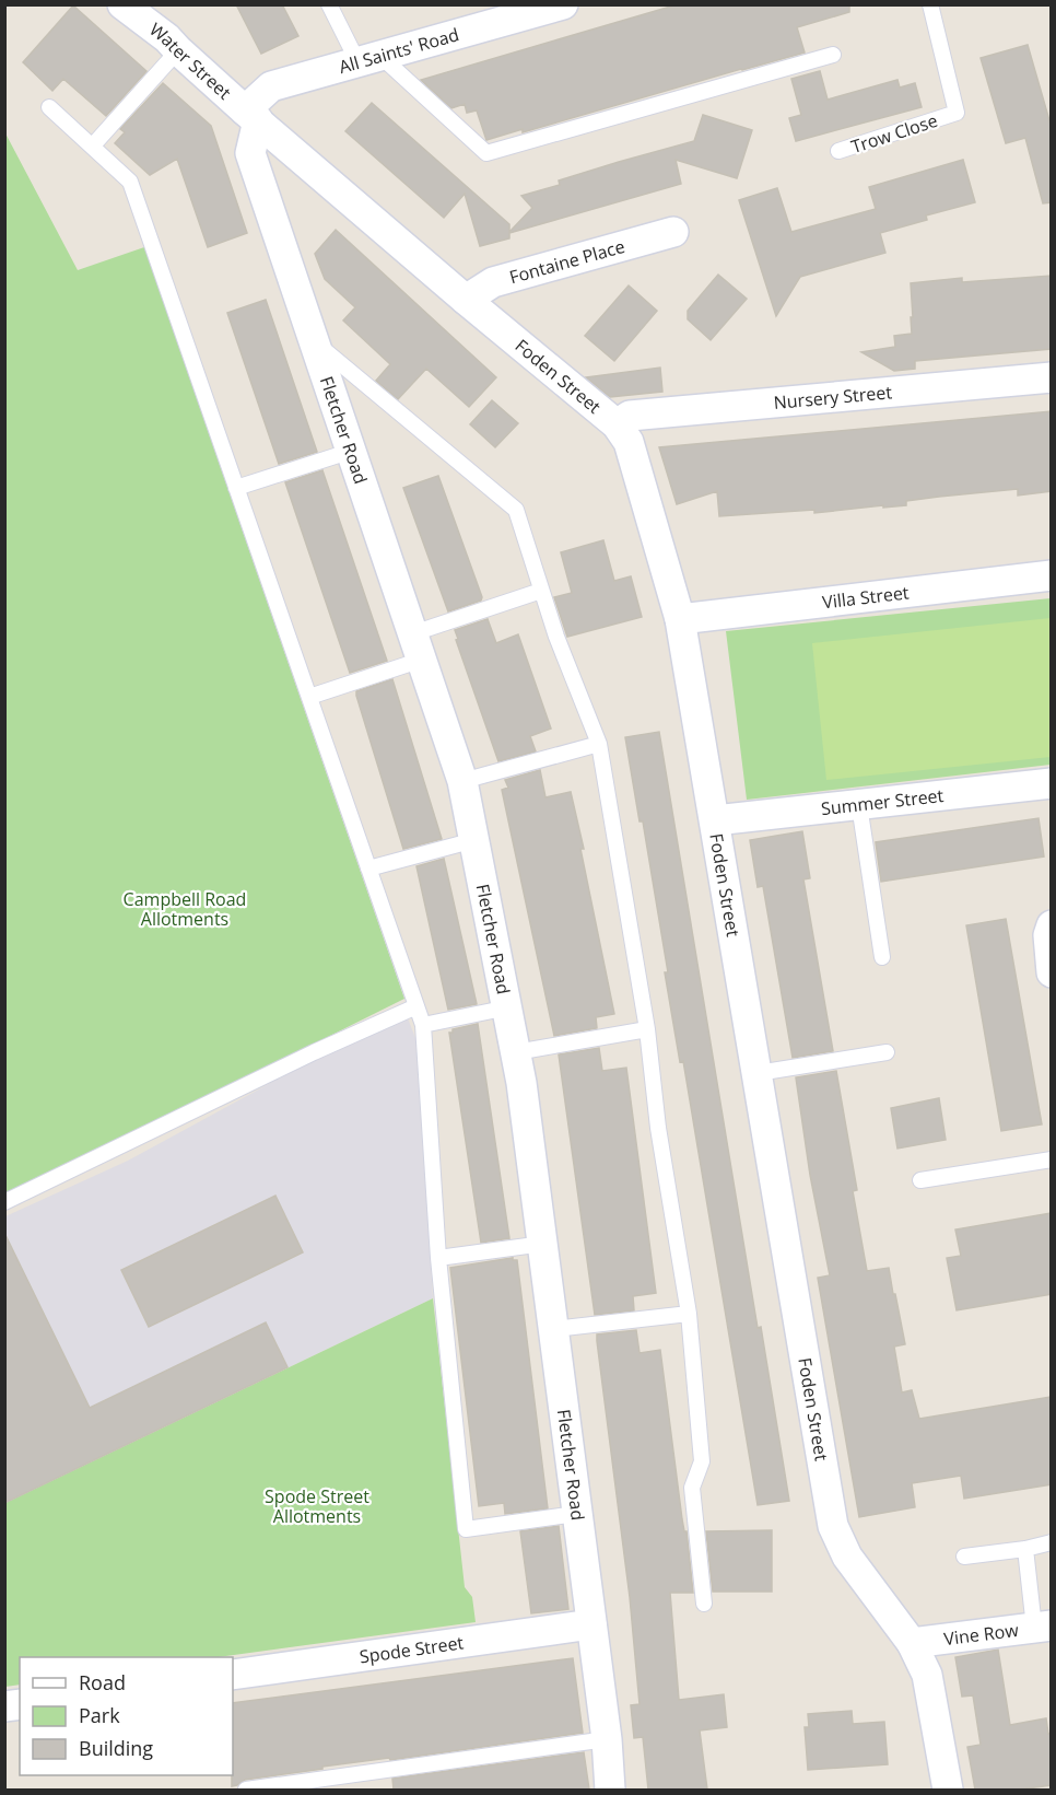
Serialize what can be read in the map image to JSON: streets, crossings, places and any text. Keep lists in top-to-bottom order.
{
  "streets": {
    "street": [
      "All Saints' Road",
      "Water Street",
      "Fontaine Place",
      "Foden Street",
      "Nursery Street",
      "Fletcher Road",
      "Villa Street",
      "Summer Street",
      "Vine Row",
      "Spode Street"
    ],
    "lane": ["Trow Close"]
  },
  "crossings": [
    ["All Saints' Road", "Water Street"],
    ["All Saints' Road", "Foden Street"],
    ["All Saints' Road", "Fletcher Road"],
    ["Water Street", "Foden Street"],
    ["Water Street", "Fletcher Road"],
    ["Fontaine Place", "Foden Street"],
    ["Foden Street", "Nursery Street"],
    ["Foden Street", "Fletcher Road"],
    ["Foden Street", "Villa Street"],
    ["Foden Street", "Summer Street"],
    ["Foden Street", "Vine Row"],
    ["Fletcher Road", "Spode Street"]
  ],
  "parks": ["Campbell Road Allotments", "Spode Street Allotments"],
  "legend": ["Road", "Park", "Building"]
}
